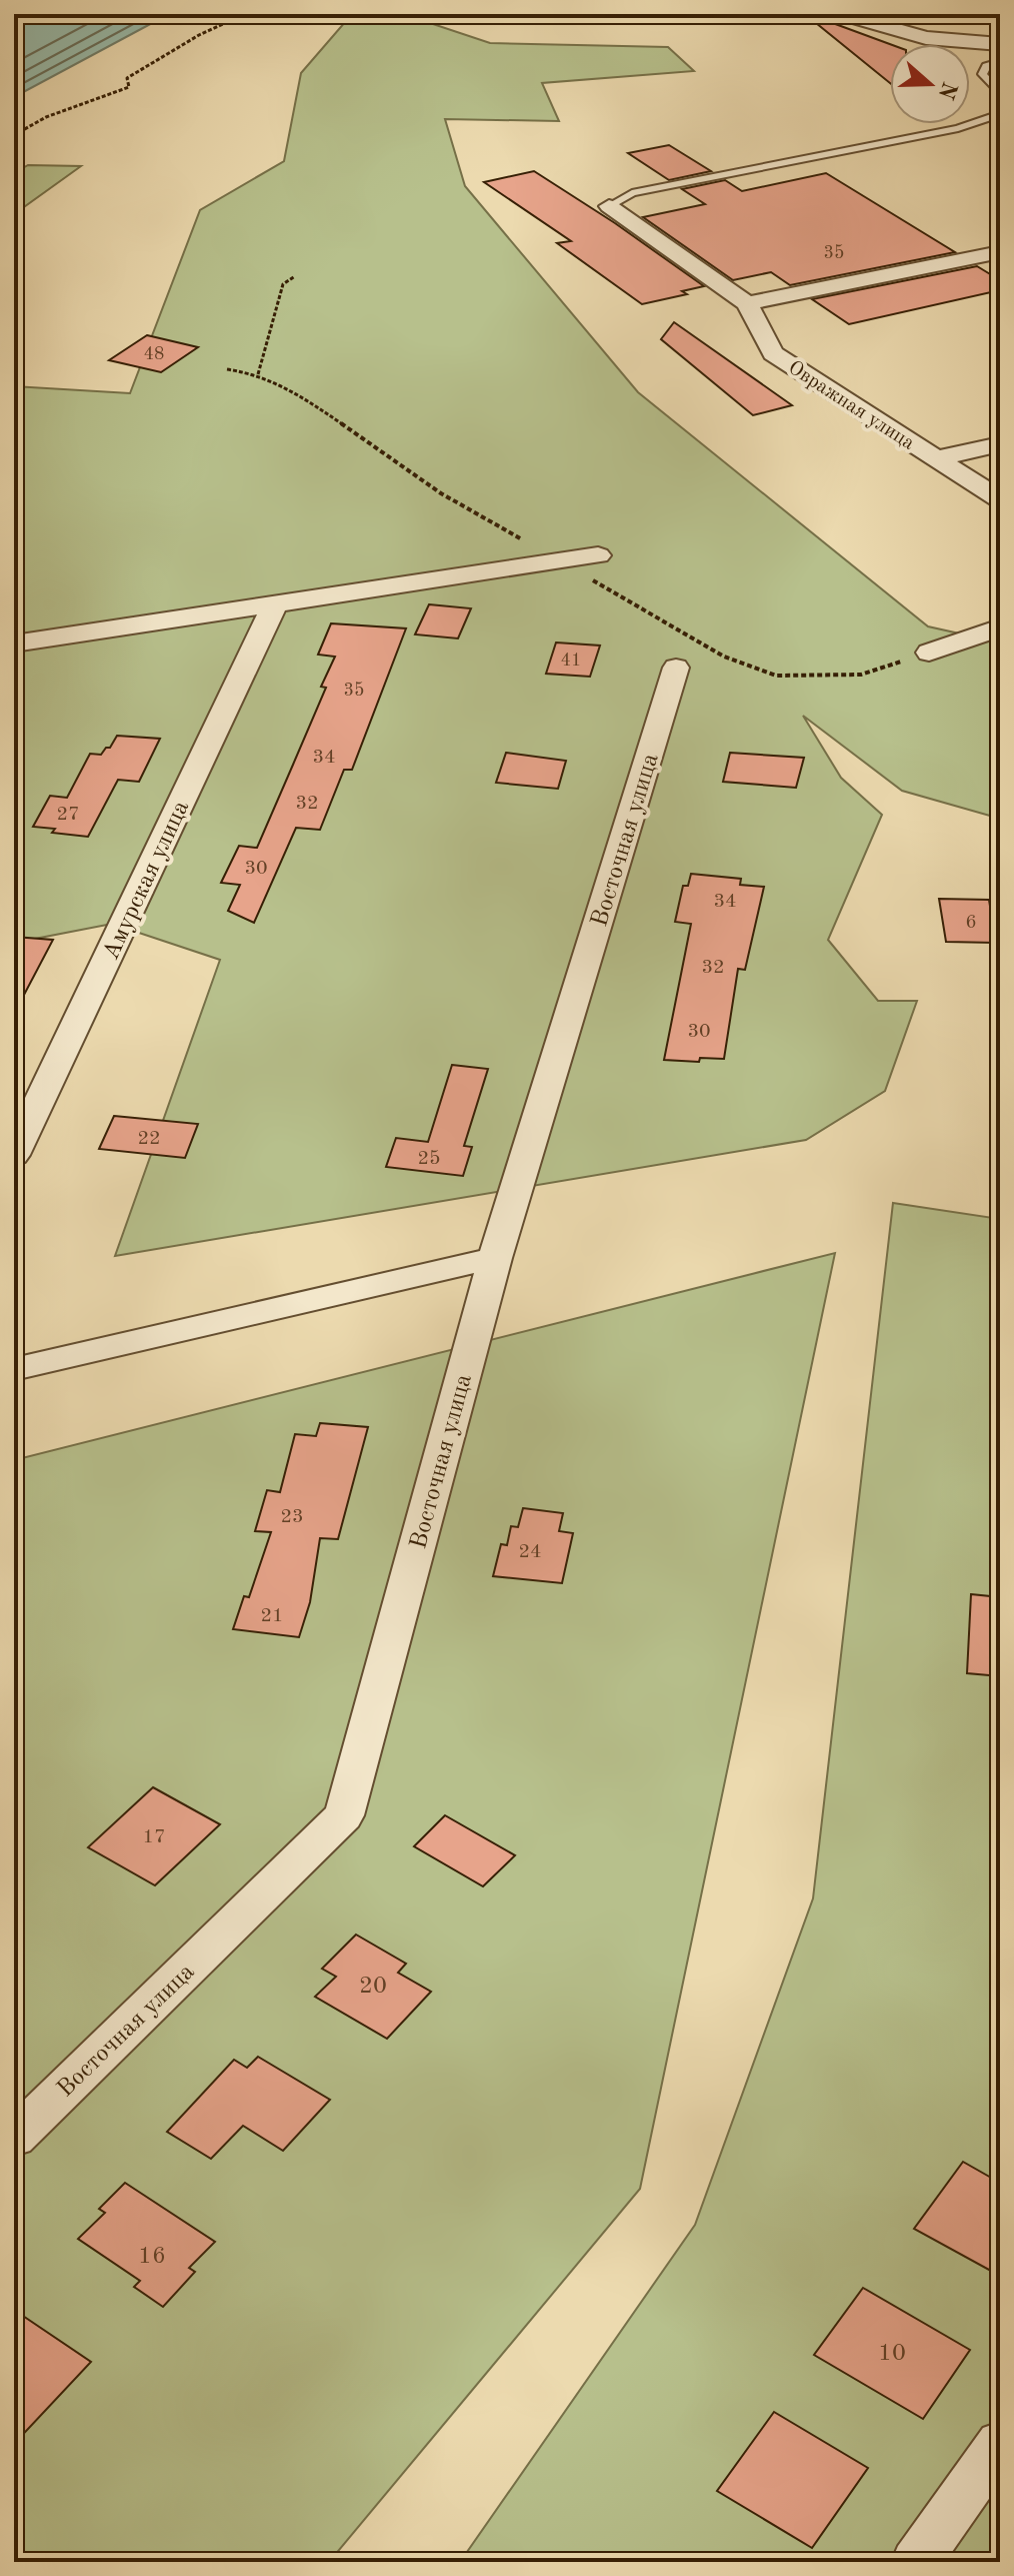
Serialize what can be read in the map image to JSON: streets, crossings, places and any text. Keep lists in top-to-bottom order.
{
  "streets": {
    "street": ["Овражная улица", "Восточная улица", "Амурская улица"]
  },
  "house_numbers": [
    "35",
    "48",
    "41",
    "35",
    "34",
    "32",
    "27",
    "30",
    "34",
    "6",
    "32",
    "30",
    "22",
    "25",
    "23",
    "24",
    "21",
    "17",
    "20",
    "16",
    "10"
  ],
  "north": "right"
}
